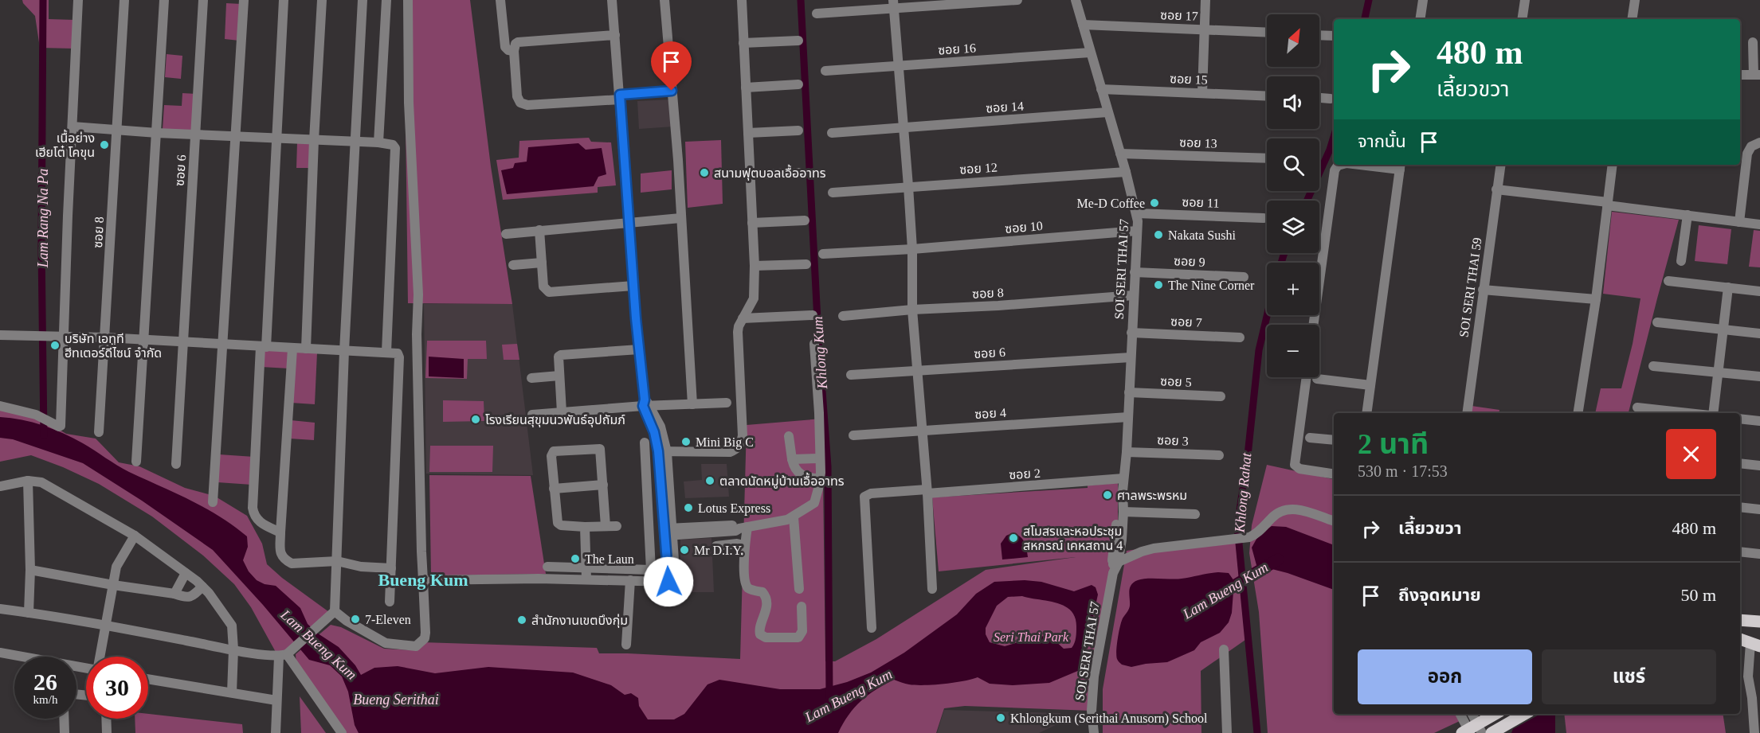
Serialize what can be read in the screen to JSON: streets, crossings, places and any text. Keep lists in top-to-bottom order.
{
  "streets": {
    "street": [
      "ซอย 17",
      "ซอย 16",
      "ซอย 15",
      "ซอย 14",
      "ซอย 13",
      "ซอย 12",
      "ซอย 6",
      "ซอย 11",
      "ซอย 10",
      "ซอย 8",
      "ซอย 9",
      "SOI SERI THAI 57",
      "SOI SERI THAI 59",
      "ซอย 7",
      "ซอย 5",
      "ซอย 4",
      "ซอย 3",
      "ซอย 2"
    ]
  },
  "crossings": [
    ["ซอย 17", "SOI SERI THAI 57"],
    ["ซอย 16", "SOI SERI THAI 57"],
    ["ซอย 15", "SOI SERI THAI 57"],
    ["ซอย 14", "SOI SERI THAI 57"],
    ["ซอย 13", "SOI SERI THAI 57"],
    ["ซอย 12", "SOI SERI THAI 57"],
    ["ซอย 6", "SOI SERI THAI 57"],
    ["ซอย 11", "SOI SERI THAI 57"],
    ["ซอย 10", "SOI SERI THAI 57"],
    ["ซอย 8", "SOI SERI THAI 57"],
    ["ซอย 9", "SOI SERI THAI 57"],
    ["SOI SERI THAI 57", "ซอย 7"],
    ["SOI SERI THAI 57", "ซอย 5"],
    ["SOI SERI THAI 57", "ซอย 4"],
    ["SOI SERI THAI 57", "ซอย 3"],
    ["SOI SERI THAI 57", "ซอย 2"]
  ],
  "districts": ["Bueng Kum"],
  "water": [
    "Lam Rang Na Pa",
    "Khlong Kum",
    "Khlong Rahat",
    "Lam Bueng Kum",
    "Bueng Serithai"
  ],
  "parks": ["Seri Thai Park"],
  "places": [
    "เนื้อย่าง เฮียโต๋ โคขุน",
    "สนามฟุตบอลเอื้ออาทร",
    "Me-D Coffee",
    "Nakata Sushi",
    "The Nine Corner",
    "บริษัท เอทูที ฮีทเตอร์ดีไซน์ จำกัด",
    "โรงเรียนสุขุมนวพันธ์อุปถัมภ์",
    "Mini Big C",
    "ตลาดนัดหมู่บ้านเอื้ออาทร",
    "ศาลพระพรหม",
    "Lotus Express",
    "สโมสรและหอประชุม สหกรณ์ เคหสถาน 4",
    "Mr D.I.Y.",
    "The Laun",
    "7-Eleven",
    "สำนักงานเขตบึงกุ่ม",
    "Khlongkum (Serithai Anusorn) School"
  ],
  "north": "top right",
  "page": {
    "map_buttons": ["+", "−"],
    "turn": ["480 m", "เลี้ยวขวา"],
    "then": "จากนั้น",
    "heading": ["2 นาที", "530 m · 17:53"],
    "list": [
      {
        "name": "เลี้ยวขวา",
        "value": "480 m"
      },
      {
        "name": "ถึงจุดหมาย",
        "value": "50 m"
      }
    ],
    "buttons": ["ออก", "แชร์"],
    "speed": "26 km/h",
    "limit": "30"
  }
}
